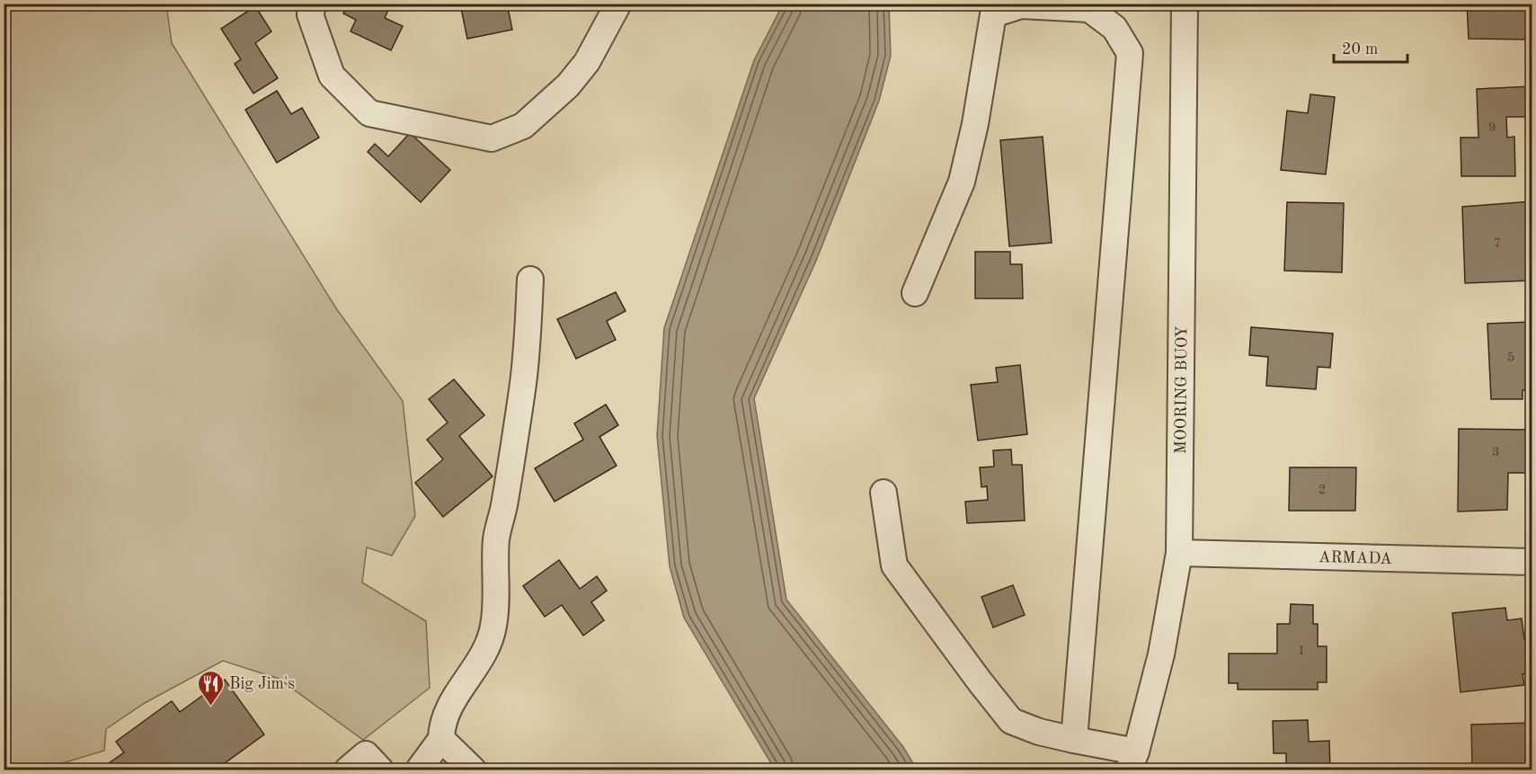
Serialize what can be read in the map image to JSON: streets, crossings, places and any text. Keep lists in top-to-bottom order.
{
  "streets": {
    "street": ["MOORING BUOY", "ARMADA"]
  },
  "crossings": [
    ["MOORING BUOY", "ARMADA"]
  ],
  "places": {
    "restaurant": ["Big Jim's"]
  },
  "house_numbers": [
    "9",
    "7",
    "5",
    "3",
    "2",
    "1"
  ],
  "scale_bar": "20 m"
}
